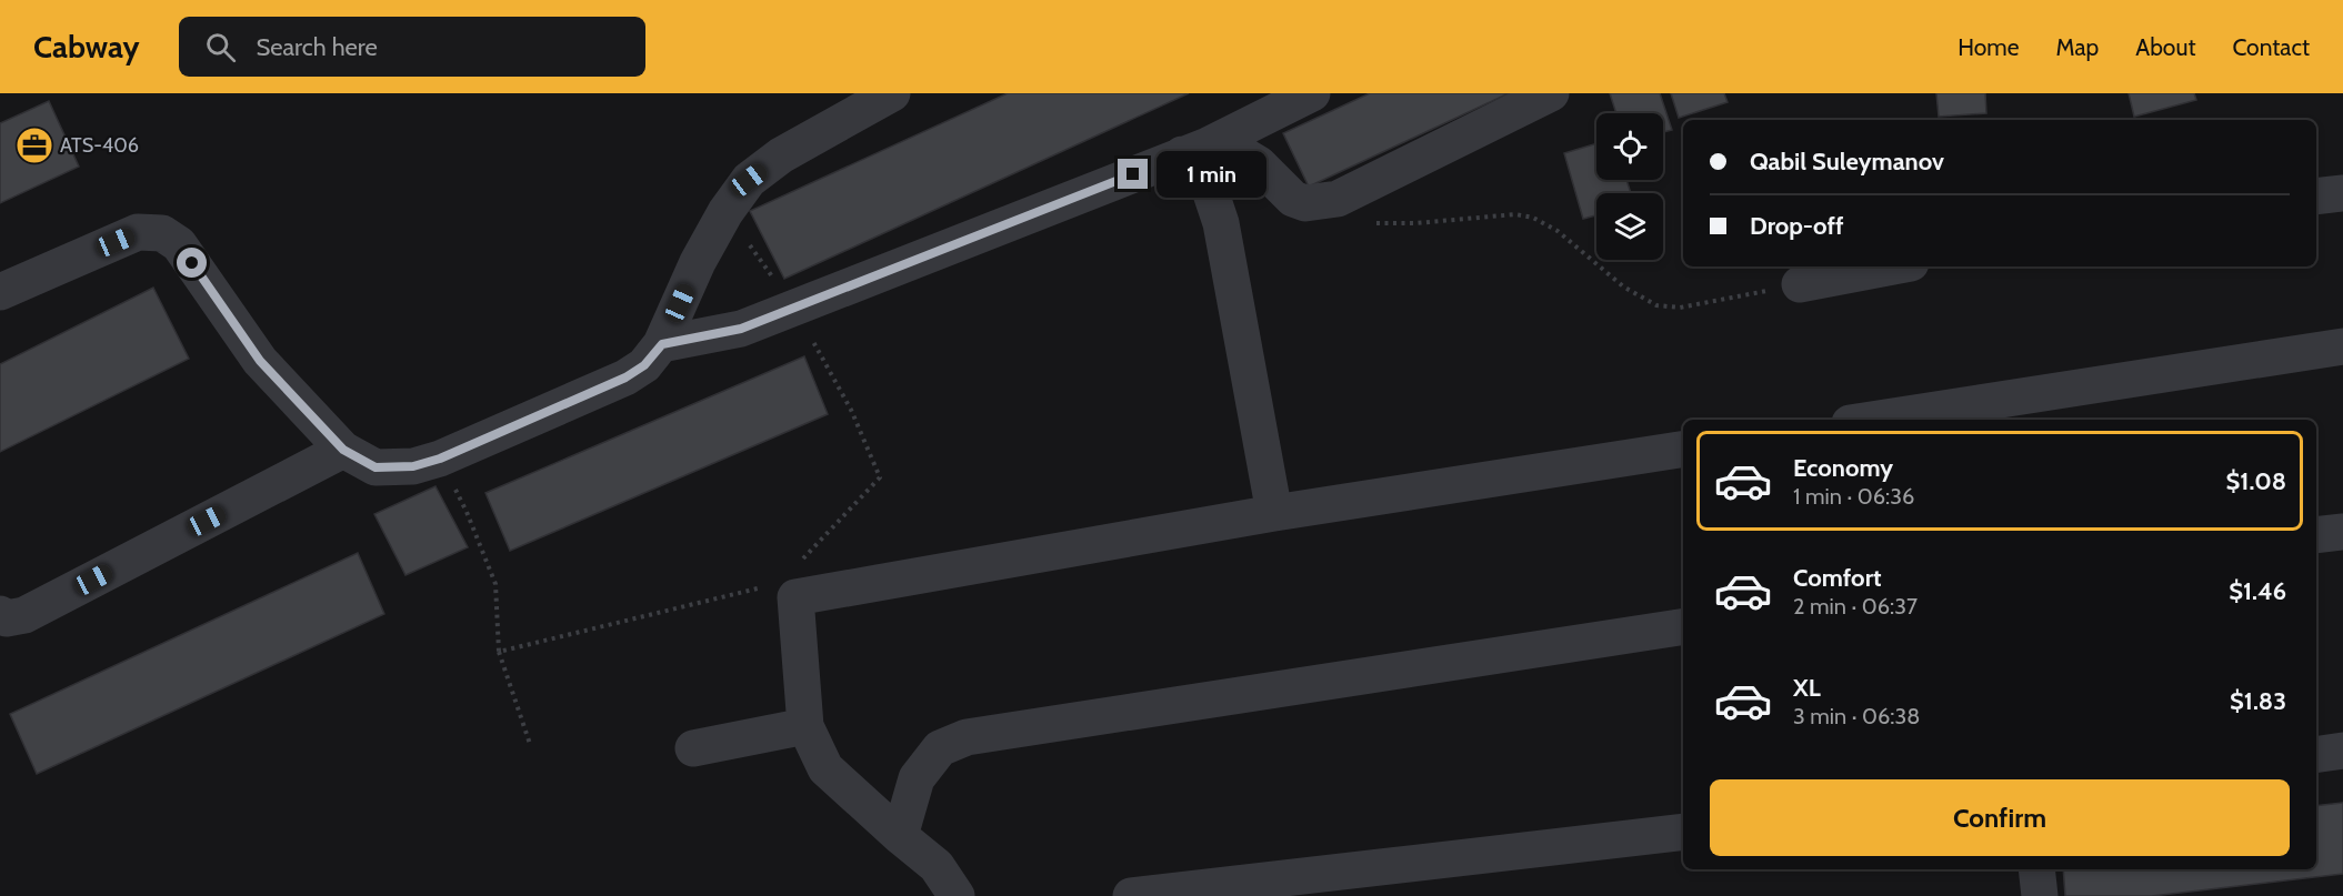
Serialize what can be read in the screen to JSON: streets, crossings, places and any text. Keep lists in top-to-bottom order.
{
  "places": {
    "office": ["ATS-406"]
  },
  "page": {
    "header": "Cabway",
    "search": "Search here",
    "nav": [
      "Home",
      "Map",
      "About",
      "Contact"
    ],
    "banner": ["Qabil Suleymanov", "Drop-off"],
    "bubble": "1 min",
    "list": [
      {
        "name": "Economy",
        "note": "1 min · 06:36",
        "value": "$1.08"
      },
      {
        "name": "Comfort",
        "note": "2 min · 06:37",
        "value": "$1.46"
      },
      {
        "name": "XL",
        "note": "3 min · 06:38",
        "value": "$1.83"
      }
    ],
    "buttons": "Confirm"
  }
}
